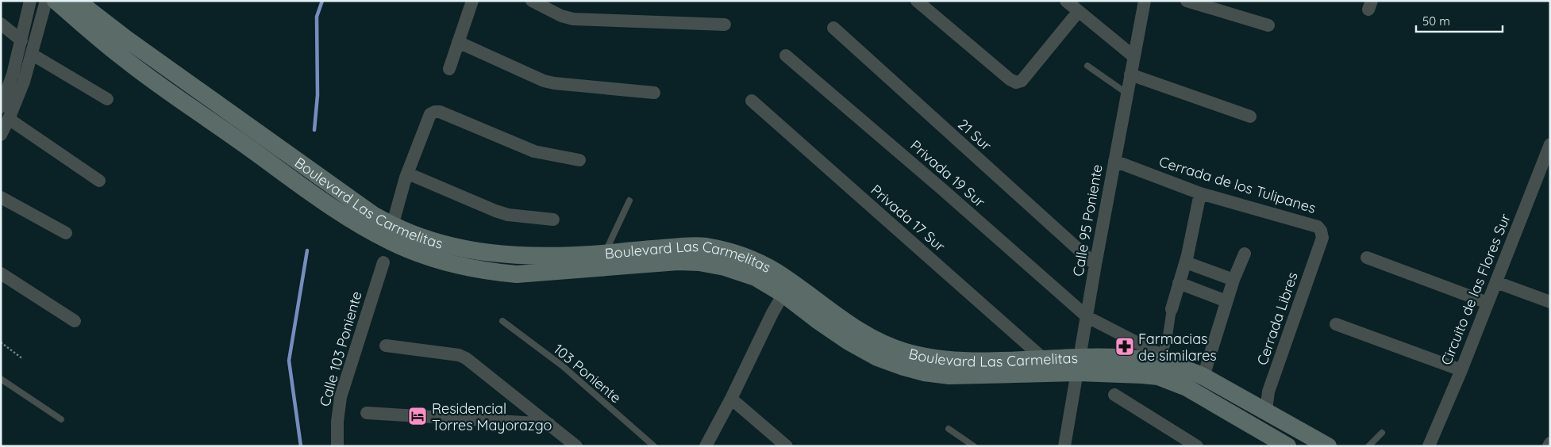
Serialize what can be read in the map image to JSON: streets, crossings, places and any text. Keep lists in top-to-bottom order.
{
  "streets": {
    "main road": ["Boulevard Las Carmelitas"],
    "street": [
      "21 Sur",
      "Privada 19 Sur",
      "Cerrada de los Tulipanes",
      "Privada 17 Sur",
      "Calle 95 Poniente",
      "Circuito de las Flores Sur",
      "Cerrada Libres",
      "Calle 103 Poniente"
    ],
    "lane": ["103 Poniente"]
  },
  "crossings": [
    ["21 Sur", "Calle 95 Poniente"],
    ["Privada 19 Sur", "Boulevard Las Carmelitas"],
    ["Privada 19 Sur", "Calle 95 Poniente"],
    ["Cerrada de los Tulipanes", "Calle 95 Poniente"],
    ["Cerrada de los Tulipanes", "Cerrada Libres"],
    ["Boulevard Las Carmelitas", "Privada 17 Sur"],
    ["Boulevard Las Carmelitas", "Calle 95 Poniente"],
    ["Boulevard Las Carmelitas", "Cerrada Libres"]
  ],
  "places": {
    "pharmacy": ["Farmacias de similares"],
    "hotel": ["Residencial Torres Mayorazgo"]
  },
  "scale_bar": "50 m"
}
